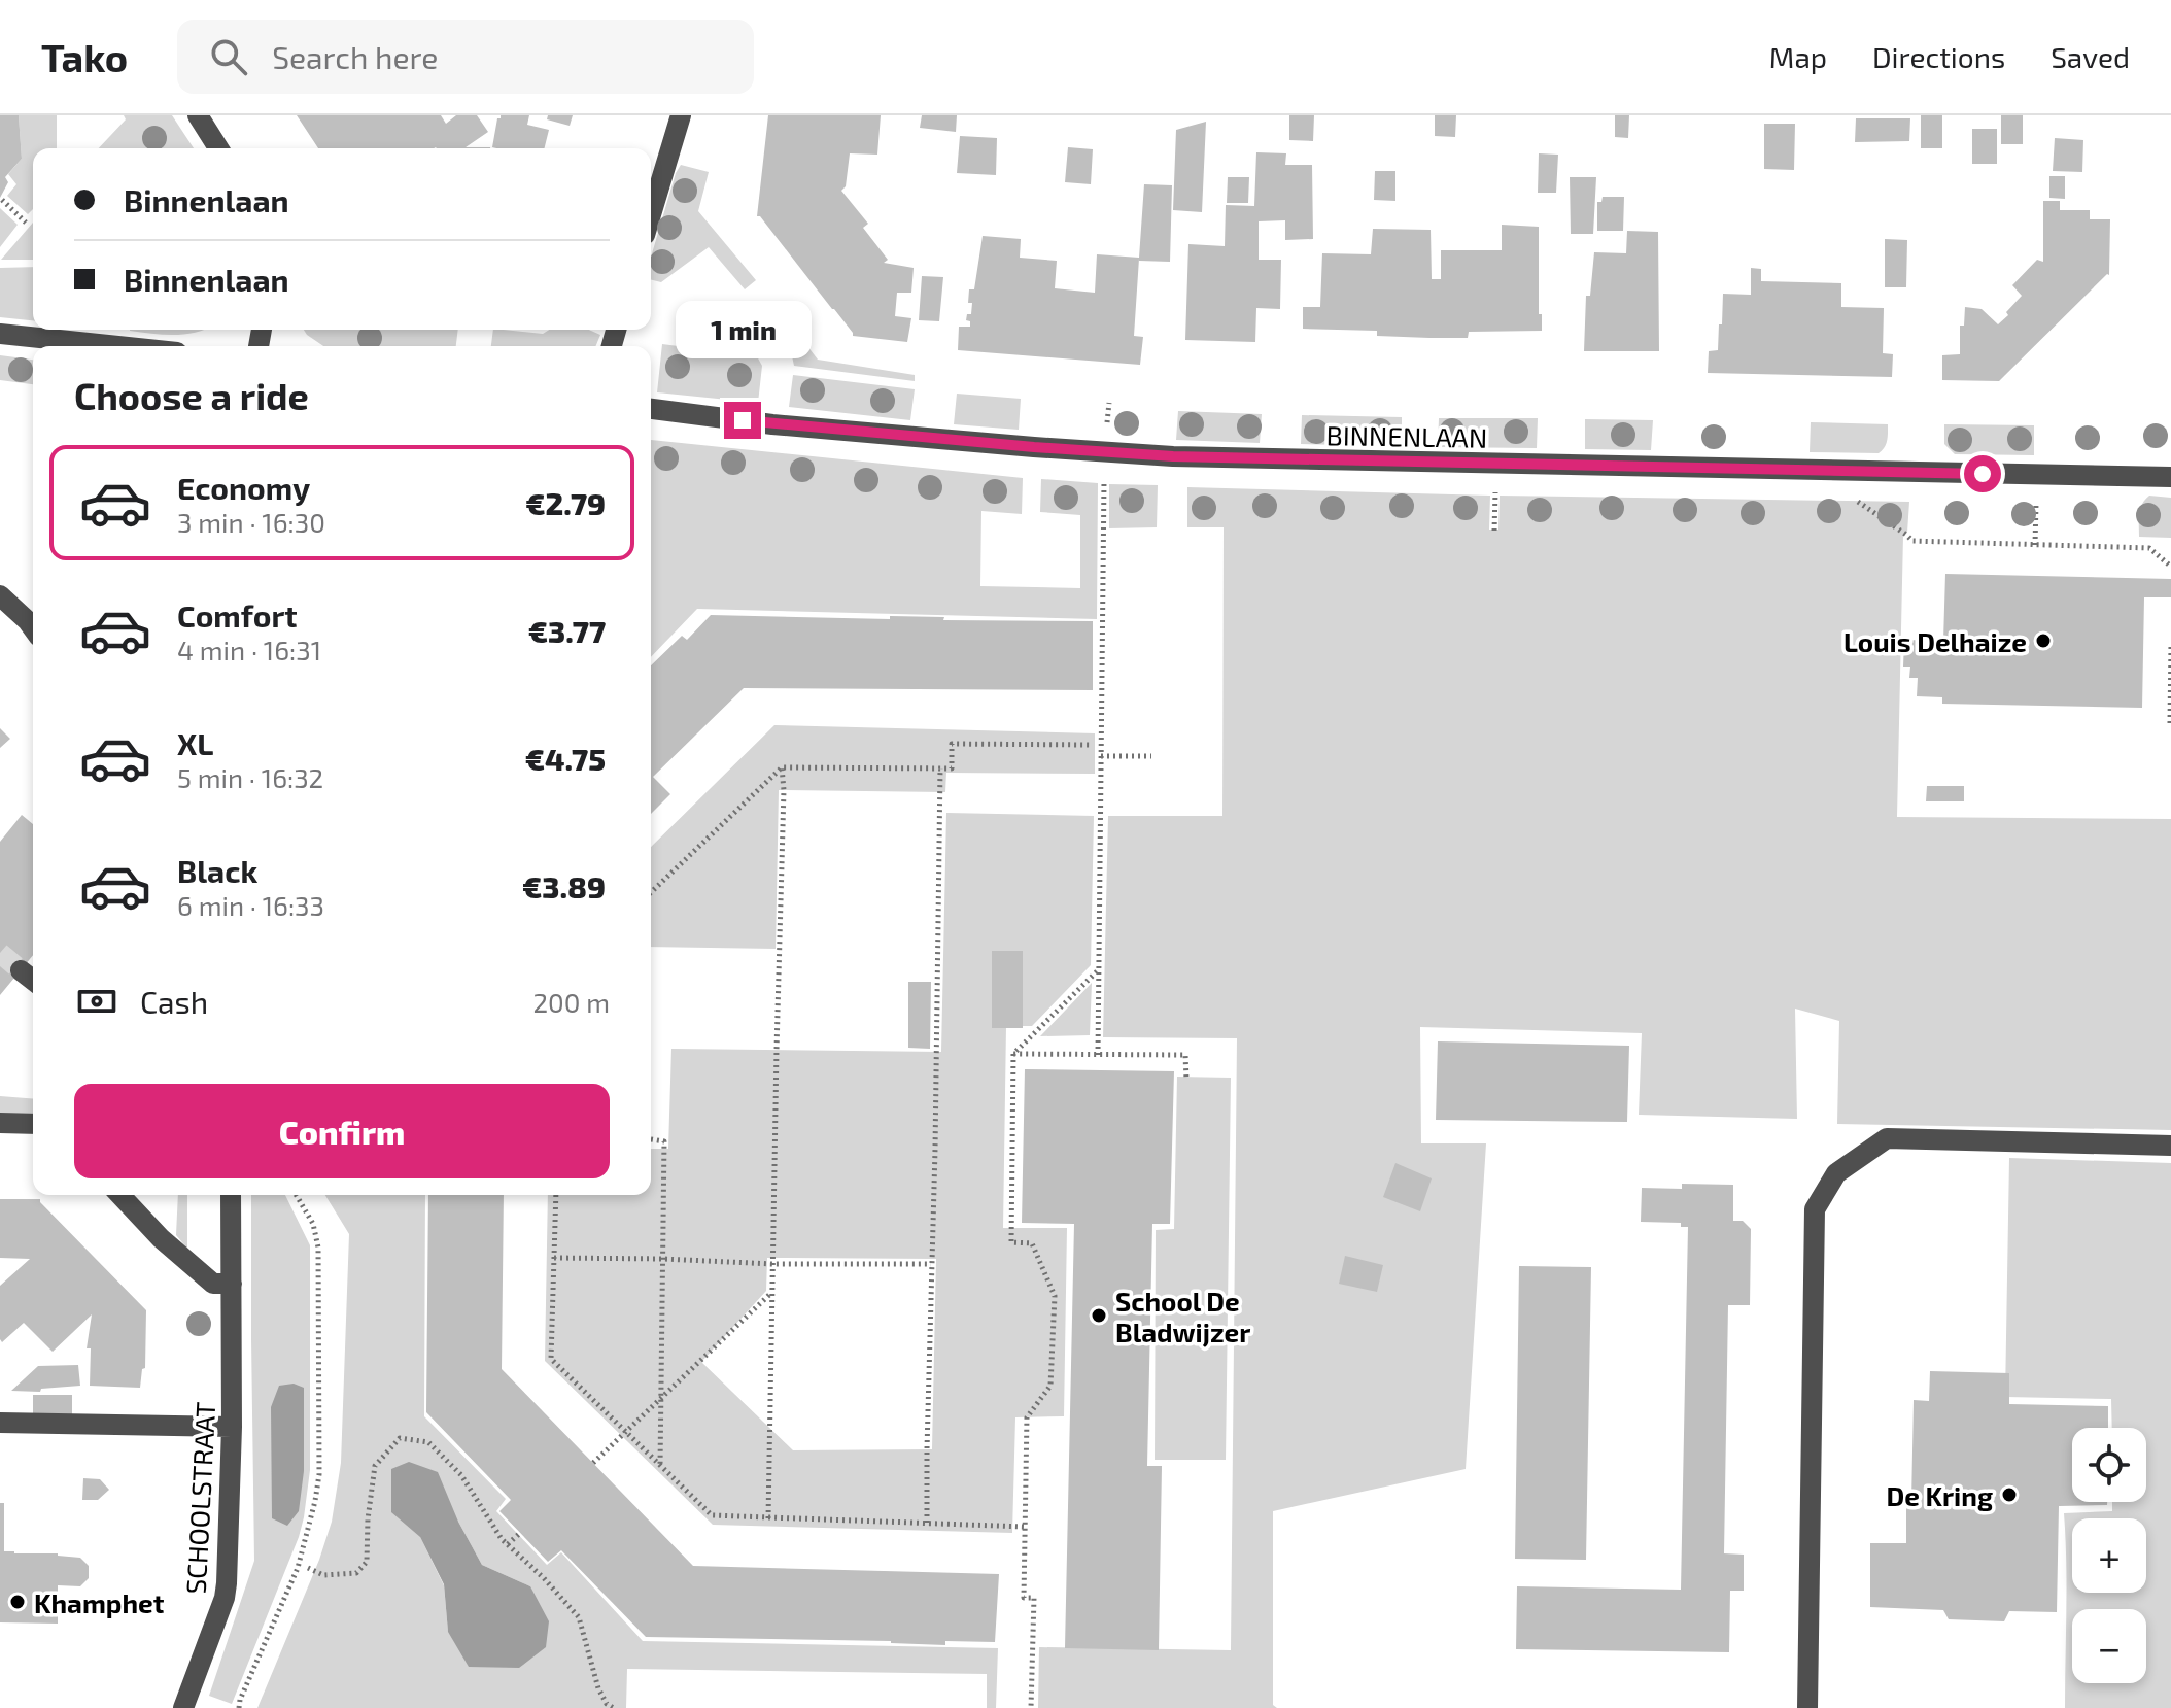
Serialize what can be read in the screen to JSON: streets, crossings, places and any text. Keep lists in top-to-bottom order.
{
  "streets": {
    "street": ["BINNENLAAN", "SCHOOLSTRAAT"]
  },
  "places": [
    "Louis Delhaize",
    "School De Bladwijzer",
    "De Kring",
    "Khamphet"
  ],
  "page": {
    "header": "Tako",
    "search": "Search here",
    "nav": ["Map", "Directions", "Saved"],
    "banner": ["Binnenlaan", "Binnenlaan"],
    "bubble": "1 min",
    "heading": "Choose a ride",
    "list": [
      {
        "name": "Economy",
        "note": "3 min · 16:30",
        "value": "€2.79"
      },
      {
        "name": "Comfort",
        "note": "4 min · 16:31",
        "value": "€3.77"
      },
      {
        "name": "XL",
        "note": "5 min · 16:32",
        "value": "€4.75"
      },
      {
        "name": "Black",
        "note": "6 min · 16:33",
        "value": "€3.89"
      }
    ],
    "pay": ["Cash", "200 m"],
    "buttons": "Confirm",
    "map_buttons": ["+", "−"]
  }
}
